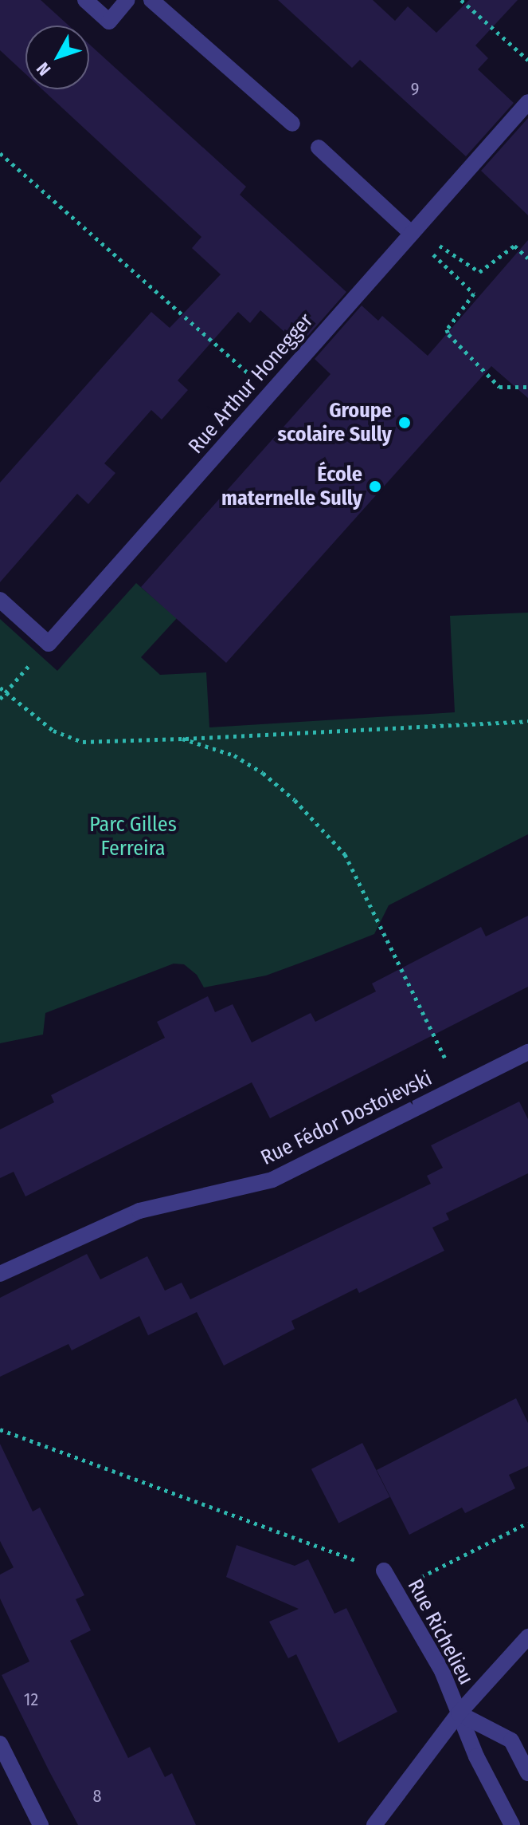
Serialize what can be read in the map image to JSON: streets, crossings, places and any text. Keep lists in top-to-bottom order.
{
  "streets": {
    "street": ["Rue Arthur Honegger", "Rue Fédor Dostoievski", "Rue Richelieu"]
  },
  "parks": ["Parc Gilles Ferreira"],
  "places": ["Groupe scolaire Sully", "École maternelle Sully"],
  "house_numbers": ["9", "12", "8"],
  "north": "bottom left"
}
